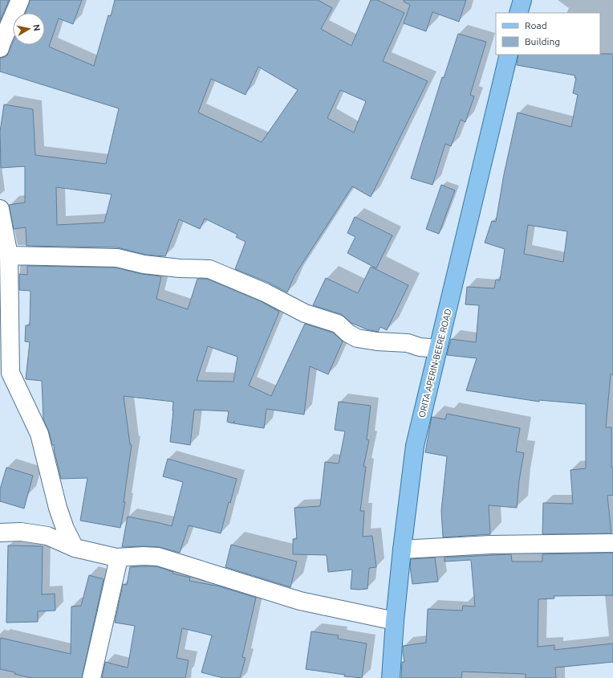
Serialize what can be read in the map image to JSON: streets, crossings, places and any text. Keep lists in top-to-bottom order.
{
  "streets": {
    "main road": ["ORITA APERIN-BEERE ROAD"]
  },
  "legend": ["Road", "Building"],
  "north": "right"
}
